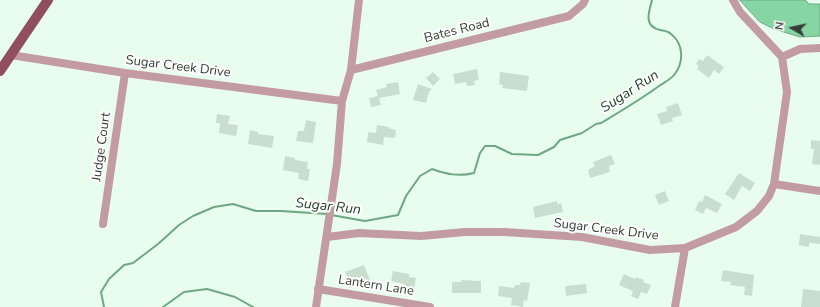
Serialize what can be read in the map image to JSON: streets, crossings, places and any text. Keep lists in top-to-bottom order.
{
  "streets": {
    "street": [
      "Bates Road",
      "Sugar Creek Drive",
      "Judge Court",
      "Lantern Lane"
    ]
  },
  "crossings": [
    ["Sugar Creek Drive", "Judge Court"]
  ],
  "water": ["Sugar Run"],
  "north": "left"
}
